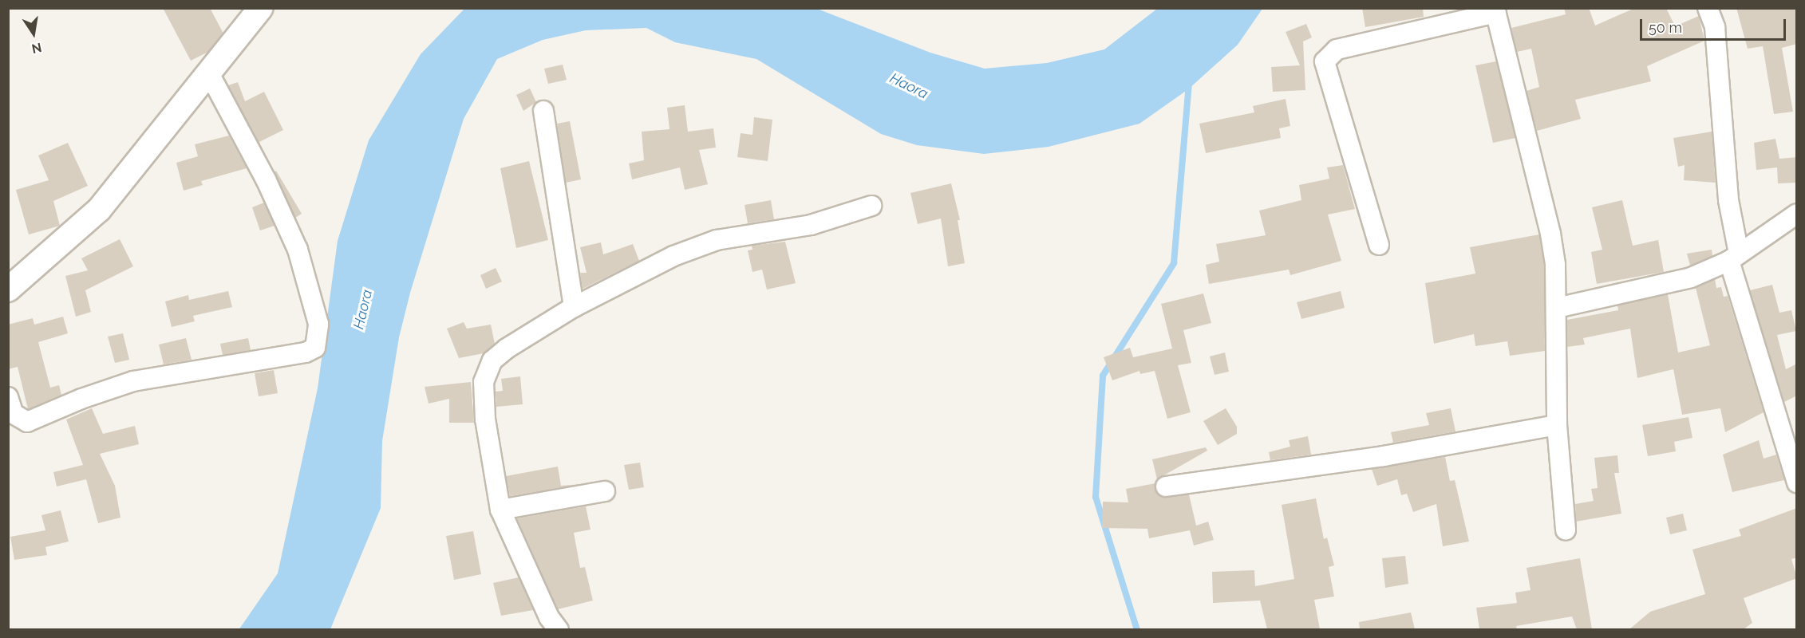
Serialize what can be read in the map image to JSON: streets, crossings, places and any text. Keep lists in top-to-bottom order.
{
  "water": ["Haora"],
  "scale_bar": "50 m",
  "north": "bottom"
}
